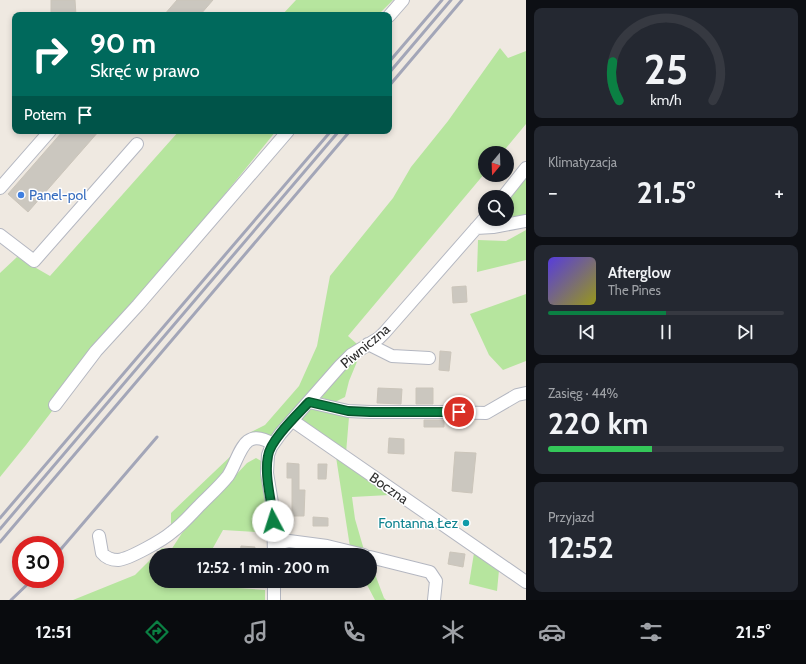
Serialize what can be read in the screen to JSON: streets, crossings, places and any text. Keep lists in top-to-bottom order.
{
  "streets": {
    "street": ["Piwniczna", "Boczna"]
  },
  "crossings": [
    ["Piwniczna", "Boczna"]
  ],
  "places": ["Panel-pol", "Fontanna Łez"],
  "north": "bottom",
  "page": {
    "turn": ["90 m", "Skręć w prawo"],
    "then": "Potem",
    "tile": [
      "Klimatyzacja",
      ["Zasięg · 44%", "220 km"],
      ["Przyjazd", "12:52"]
    ],
    "heat": ["−", "21.5°", "+"],
    "song": ["Afterglow", "The Pines"],
    "limit": "30",
    "trip": "12:52 · 1 min · 200 m",
    "tabs": ["12:51", "21.5°"],
    "gauge": ["25", "km/h"]
  }
}
